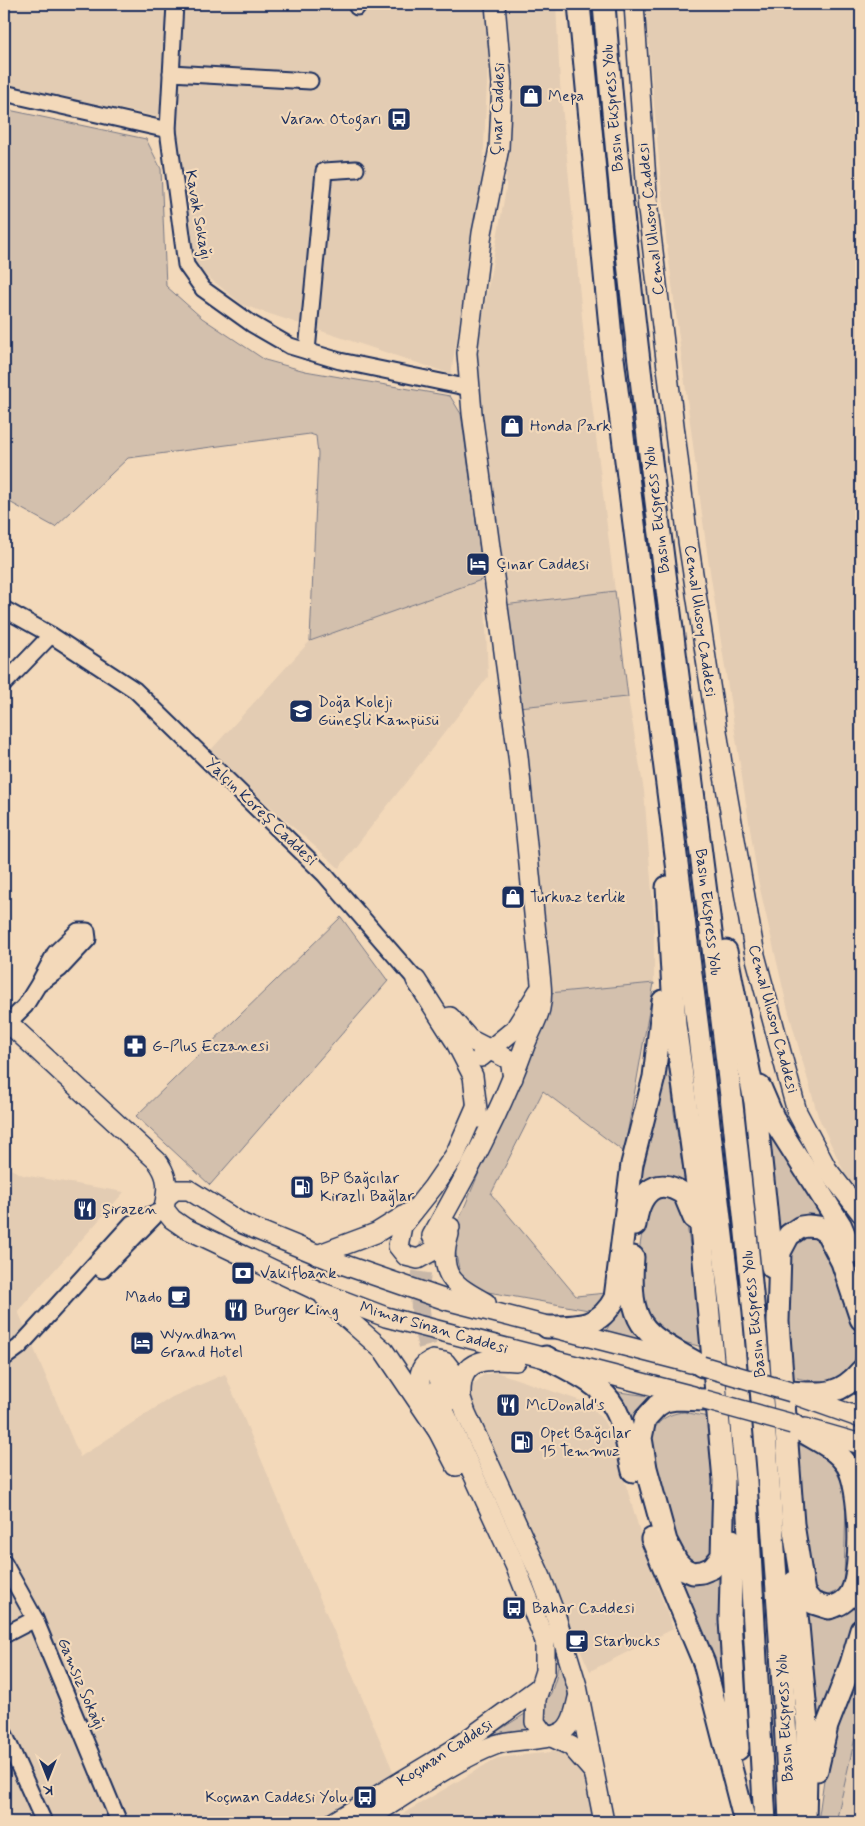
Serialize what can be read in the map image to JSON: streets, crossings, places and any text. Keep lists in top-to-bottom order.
{
  "streets": {
    "highway": ["Basın Ekspress Yolu"],
    "main road": [
      "Çınar Caddesi",
      "Cemal Ulusoy Caddesi",
      "Yalçın Koreş Caddesi",
      "Mimar Sinan Caddesi",
      "Koçman Caddesi"
    ],
    "street": ["Kavak Sokağı", "Gamsız Sokağı"]
  },
  "crossings": [
    ["Çınar Caddesi", "Kavak Sokağı"],
    ["Çınar Caddesi", "Yalçın Koreş Caddesi"]
  ],
  "places": {
    "shop": ["Mepa", "Honda Park", "Turkuaz terlik"],
    "bus stop": ["Varan Otogarı", "Bahar Caddesi", "Koçman Caddesi Yolu"],
    "hotel": ["Çınar Caddesi", "Wyndham Grand Hotel"],
    "school or university": ["Doğa Koleji Güneşli Kampüsü"],
    "pharmacy": ["G-Plus Eczanesi"],
    "fuel station": ["BP Bağcılar Kirazlı Bağlar", "Opet Bağcılar 15 Temmuz"],
    "restaurant": ["Şirazen", "Burger King", "McDonald's"],
    "bank": ["Vakıfbank"],
    "cafe": ["Mado", "Starbucks"]
  },
  "north": "bottom"
}
